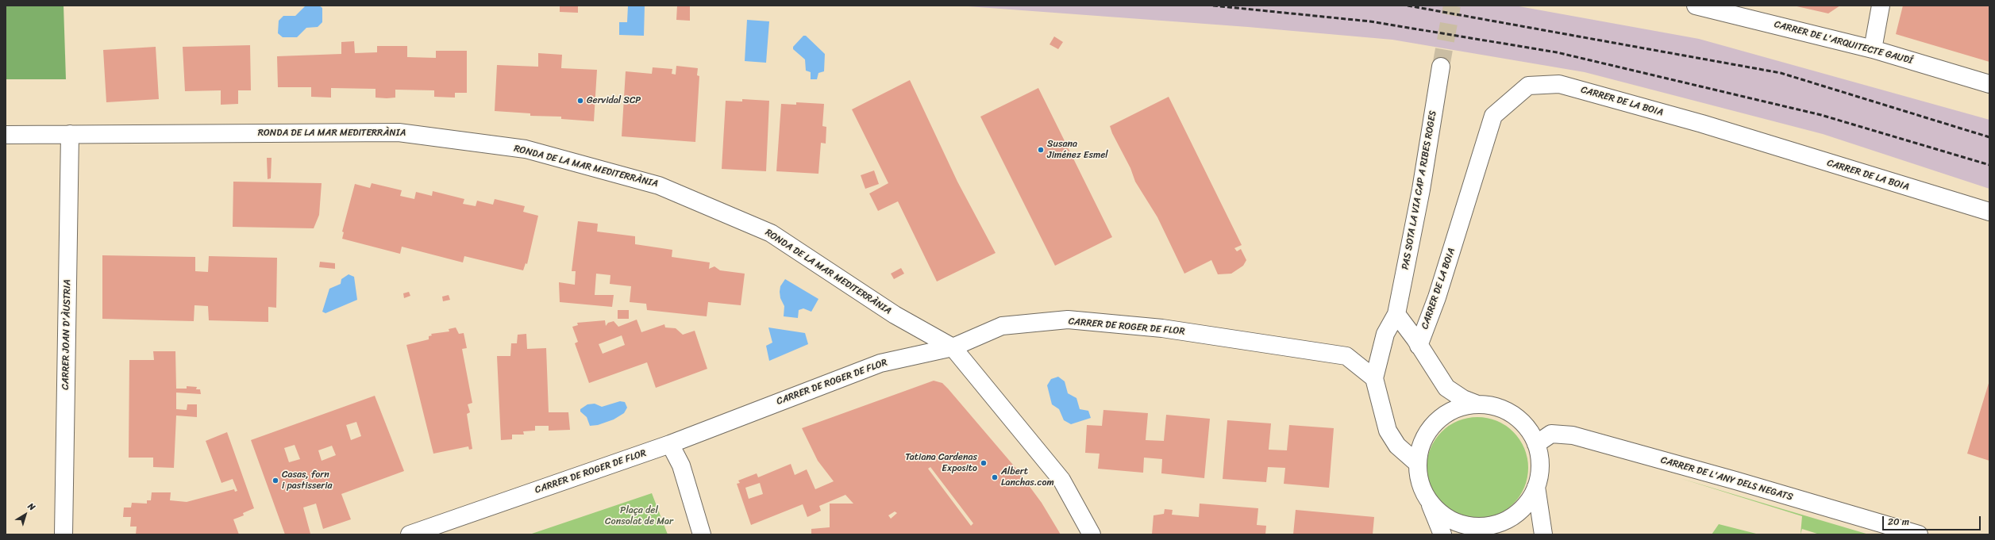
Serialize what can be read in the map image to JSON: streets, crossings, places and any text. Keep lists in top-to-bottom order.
{
  "streets": {
    "street": [
      "CARRER DE L'ARQUITECTE GAUDÍ",
      "CARRER DE LA BOIA",
      "RONDA DE LA MAR MEDITERRÀNIA",
      "PAS SOTA LA VIA CAP A RIBES ROGES",
      "CARRER DE ROGER DE FLOR",
      "CARRER JOAN D'ÀUSTRIA",
      "CARRER DE L'ANY DELS NEGATS"
    ]
  },
  "crossings": [
    ["RONDA DE LA MAR MEDITERRÀNIA", "CARRER DE ROGER DE FLOR"],
    ["RONDA DE LA MAR MEDITERRÀNIA", "CARRER JOAN D'ÀUSTRIA"],
    ["PAS SOTA LA VIA CAP A RIBES ROGES", "CARRER DE ROGER DE FLOR"]
  ],
  "parks": ["Plaça del Consolat de Mar"],
  "places": [
    "Gervidal SCP",
    "Susana Jiménez Esmel",
    "Tatiana Cardenas Exposito",
    "Albert Lanchas.com",
    "Casas, forn i pastisseria"
  ],
  "scale_bar": "20 m",
  "north": "top right"
}
